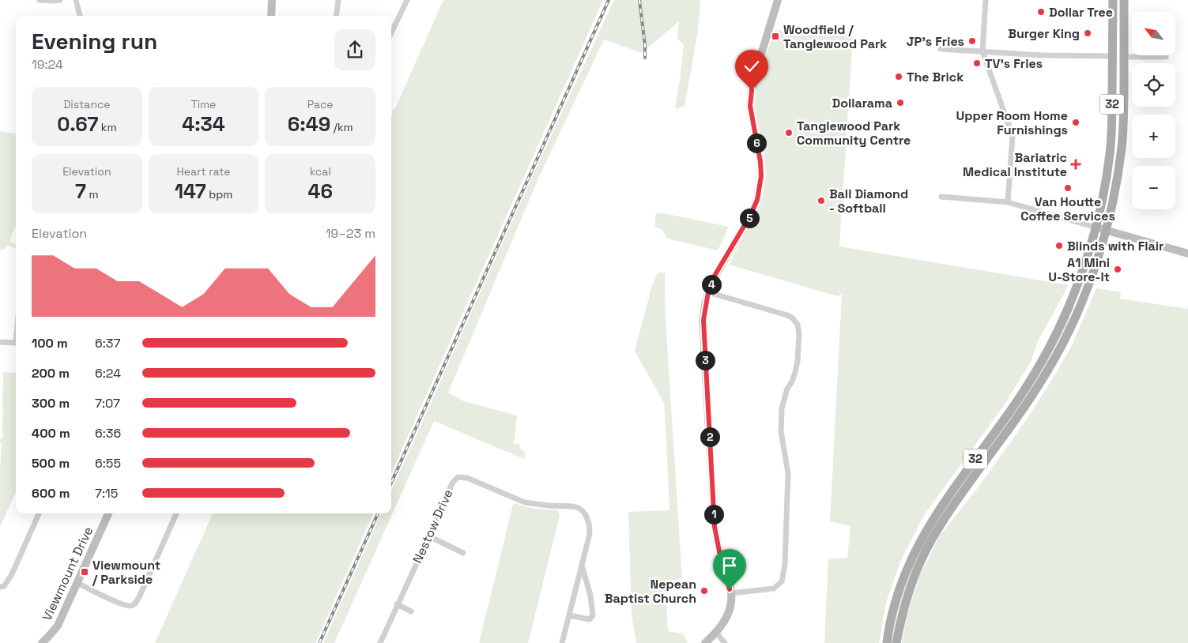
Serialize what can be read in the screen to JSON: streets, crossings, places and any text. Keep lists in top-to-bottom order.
{
  "streets": {
    "main road": ["32"],
    "street": ["Nestow Drive", "Viewmount Drive"]
  },
  "places": {
    "other": [
      "Dollar Tree",
      "Burger King",
      "JP's Fries",
      "TV's Fries",
      "The Brick",
      "Dollarama",
      "Upper Room Home Furnishings",
      "Tanglewood Park Community Centre",
      "Van Houtte Coffee Services",
      "Ball Diamond - Softball",
      "Blinds with Flair",
      "A1 Mini U-Store-It",
      "Nepean Baptist Church"
    ],
    "transit": ["Woodfield / Tanglewood Park", "Viewmount / Parkside"],
    "health": ["Bariatric Medical Institute"]
  },
  "north": "top left",
  "page": {
    "map_buttons": ["+", "−"],
    "heading": ["Evening run", "19:24"],
    "stats": [
      ["Distance", "0.67 km"],
      ["Time", "4:34"],
      ["Pace", "6:49 /km"],
      ["Elevation", "7 m"],
      ["Heart rate", "147 bpm"],
      ["kcal", "46"]
    ],
    "pins": [
      "6",
      "5",
      "4",
      "3",
      "2",
      "1"
    ],
    "chart": ["Elevation", "19–23 m"],
    "list": [
      {
        "name": "100 m",
        "note": "6:37"
      },
      {
        "name": "200 m",
        "note": "6:24"
      },
      {
        "name": "300 m",
        "note": "7:07"
      },
      {
        "name": "400 m",
        "note": "6:36"
      },
      {
        "name": "500 m",
        "note": "6:55"
      },
      {
        "name": "600 m",
        "note": "7:15"
      }
    ]
  }
}
